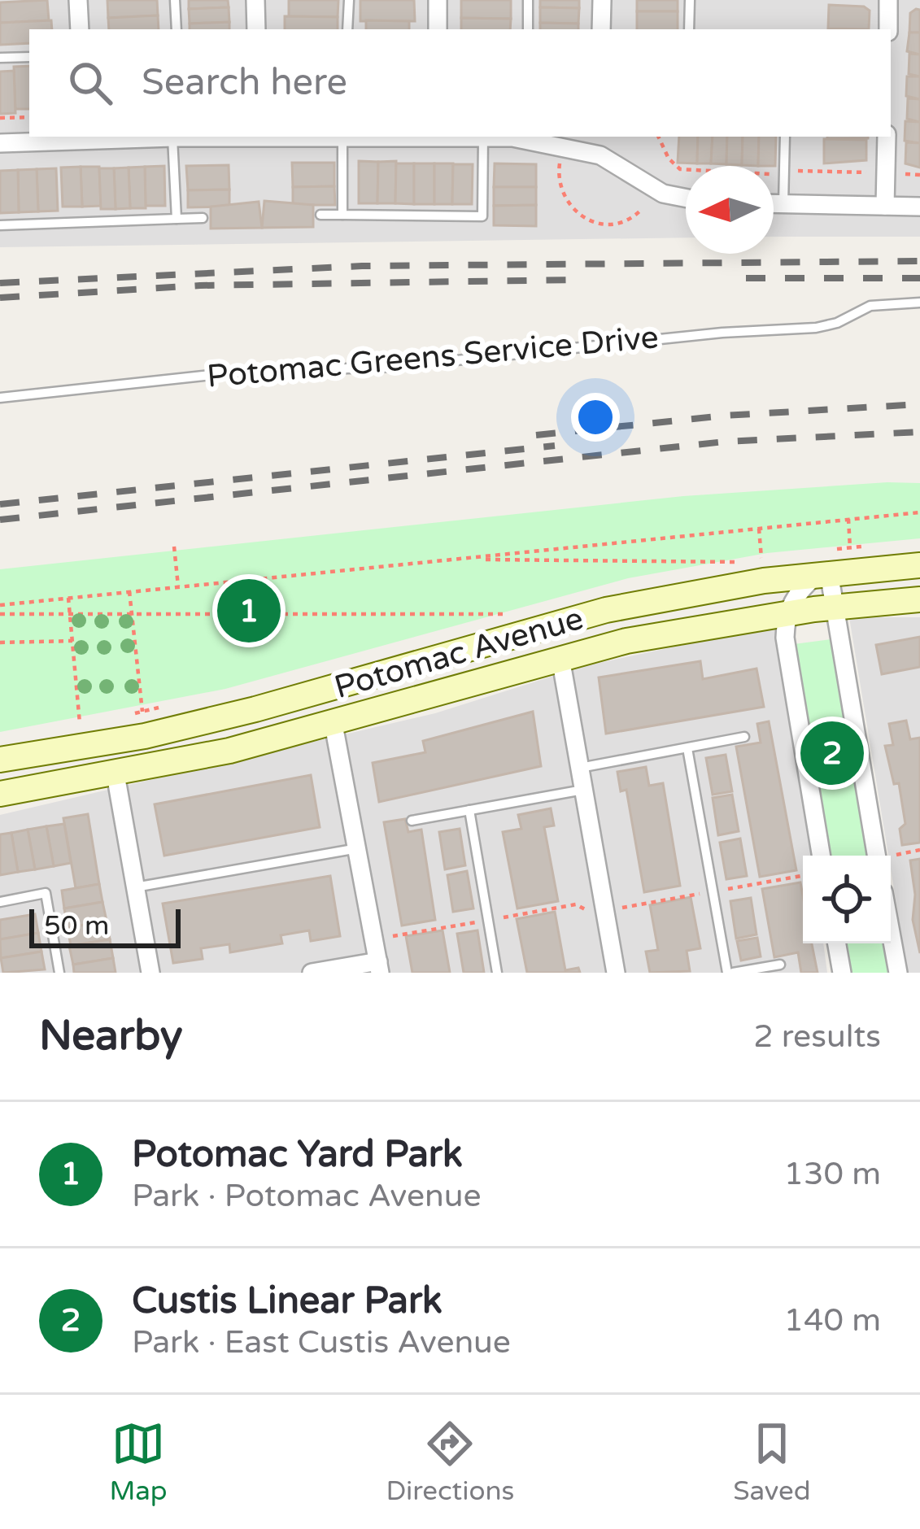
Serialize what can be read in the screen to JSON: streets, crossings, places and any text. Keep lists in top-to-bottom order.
{
  "streets": {
    "street": ["Potomac Avenue"],
    "lane": ["Potomac Greens Service Drive"]
  },
  "scale_bar": "50 m",
  "north": "left",
  "page": {
    "search": "Search here",
    "pins": ["1", "2"],
    "scale": "50 m",
    "heading": ["Nearby", "2 results"],
    "list": [
      {
        "mark": "1",
        "name": "Potomac Yard Park",
        "note": "Park · Potomac Avenue",
        "value": "130 m"
      },
      {
        "mark": "2",
        "name": "Custis Linear Park",
        "note": "Park · East Custis Avenue",
        "value": "140 m"
      }
    ],
    "nav": ["Map", "Directions", "Saved"]
  }
}
